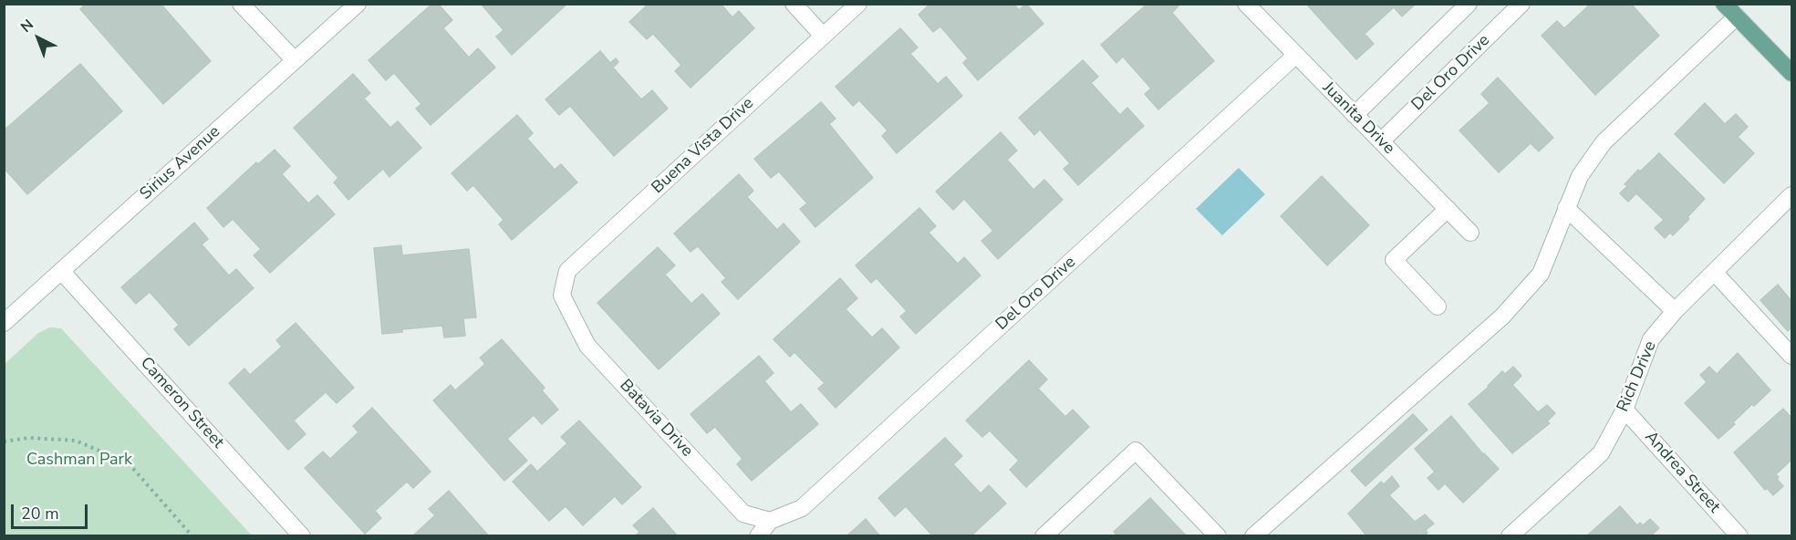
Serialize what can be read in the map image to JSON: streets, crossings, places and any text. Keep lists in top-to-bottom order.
{
  "streets": {
    "street": [
      "Del Oro Drive",
      "Juanita Drive",
      "Buena Vista Drive",
      "Sirius Avenue",
      "Rich Drive",
      "Cameron Street",
      "Batavia Drive",
      "Andrea Street"
    ]
  },
  "crossings": [
    ["Del Oro Drive", "Juanita Drive"],
    ["Del Oro Drive", "Batavia Drive"],
    ["Buena Vista Drive", "Batavia Drive"],
    ["Sirius Avenue", "Cameron Street"],
    ["Rich Drive", "Andrea Street"]
  ],
  "parks": ["Cashman Park"],
  "scale_bar": "20 m",
  "north": "top left"
}
